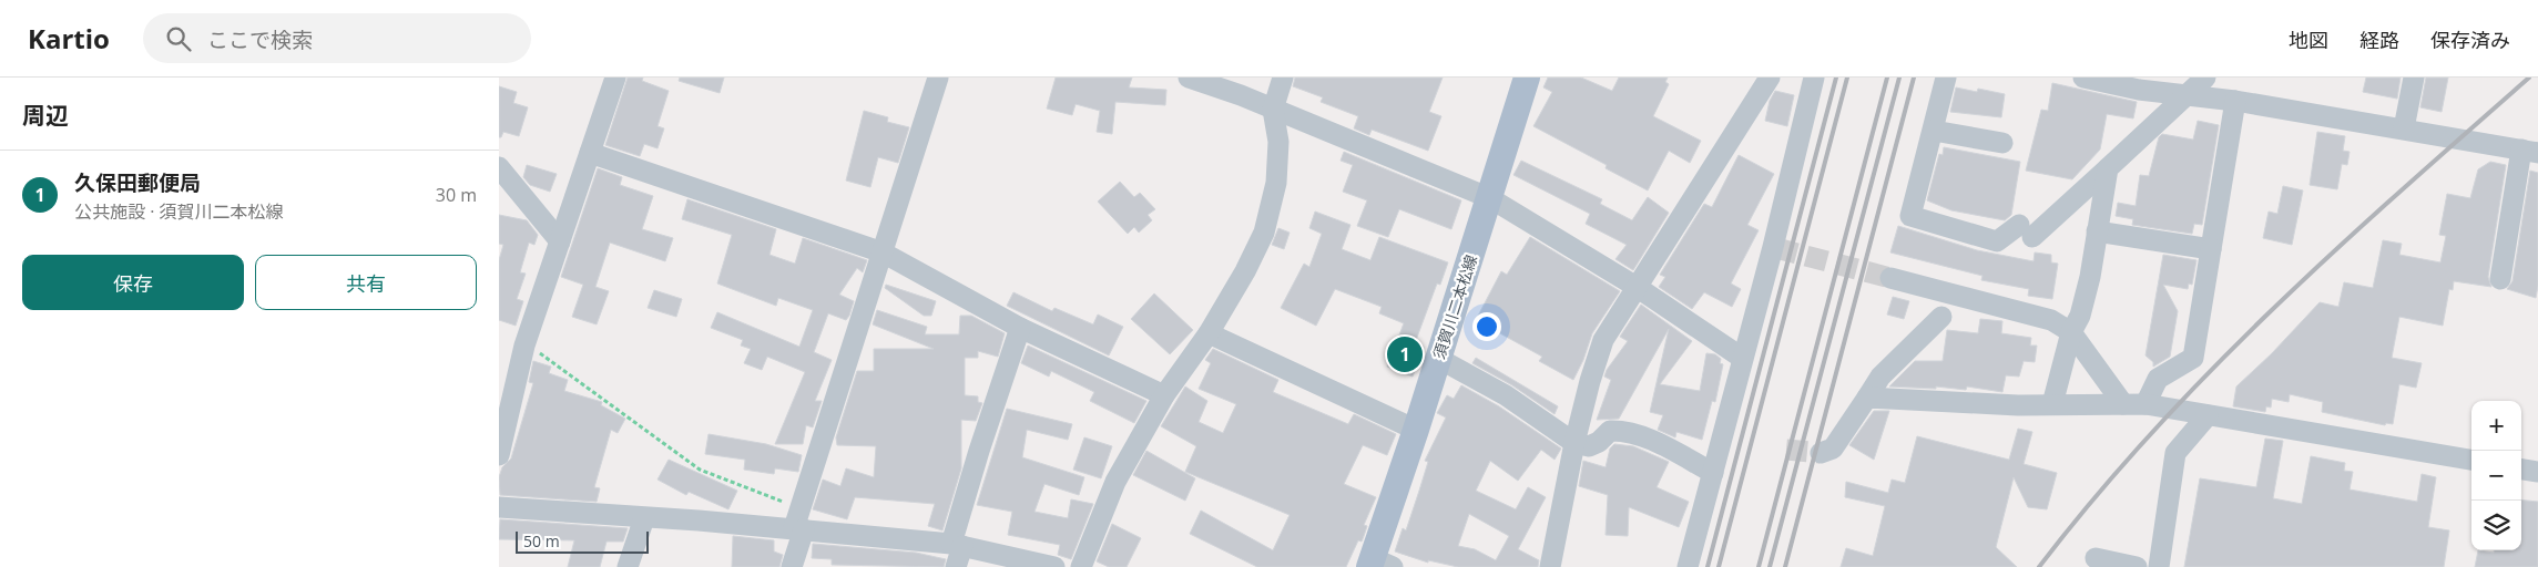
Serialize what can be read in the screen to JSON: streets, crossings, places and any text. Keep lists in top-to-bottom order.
{
  "streets": {
    "main road": ["須賀川二本松線"]
  },
  "scale_bar": "50 m",
  "page": {
    "header": "Kartio",
    "search": "ここで検索",
    "nav": ["地図", "経路", "保存済み"],
    "heading": "周辺",
    "list": [
      {
        "mark": "1",
        "name": "久保田郵便局",
        "note": "公共施設 · 須賀川二本松線",
        "value": "30 m"
      }
    ],
    "buttons": ["保存", "共有"],
    "pins": "1",
    "map_buttons": ["+", "−"],
    "scale": "50 m"
  }
}
